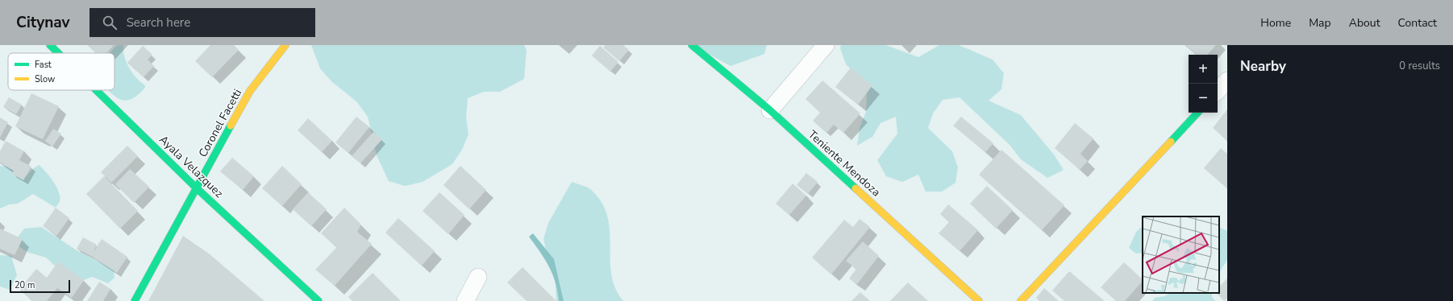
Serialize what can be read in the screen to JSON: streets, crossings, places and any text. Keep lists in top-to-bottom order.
{
  "streets": {
    "street": ["Coronel Facetti", "Teniente Mendoza", "Ayala Velazquez"]
  },
  "crossings": [
    ["Coronel Facetti", "Ayala Velazquez"]
  ],
  "legend": ["Fast", "Slow"],
  "scale_bar": "20 m",
  "page": {
    "header": "Citynav",
    "search": "Search here",
    "nav": [
      "Home",
      "Map",
      "About",
      "Contact"
    ],
    "heading": ["Nearby", "0 results"],
    "map_buttons": ["+", "−"],
    "scale": "20 m"
  }
}
